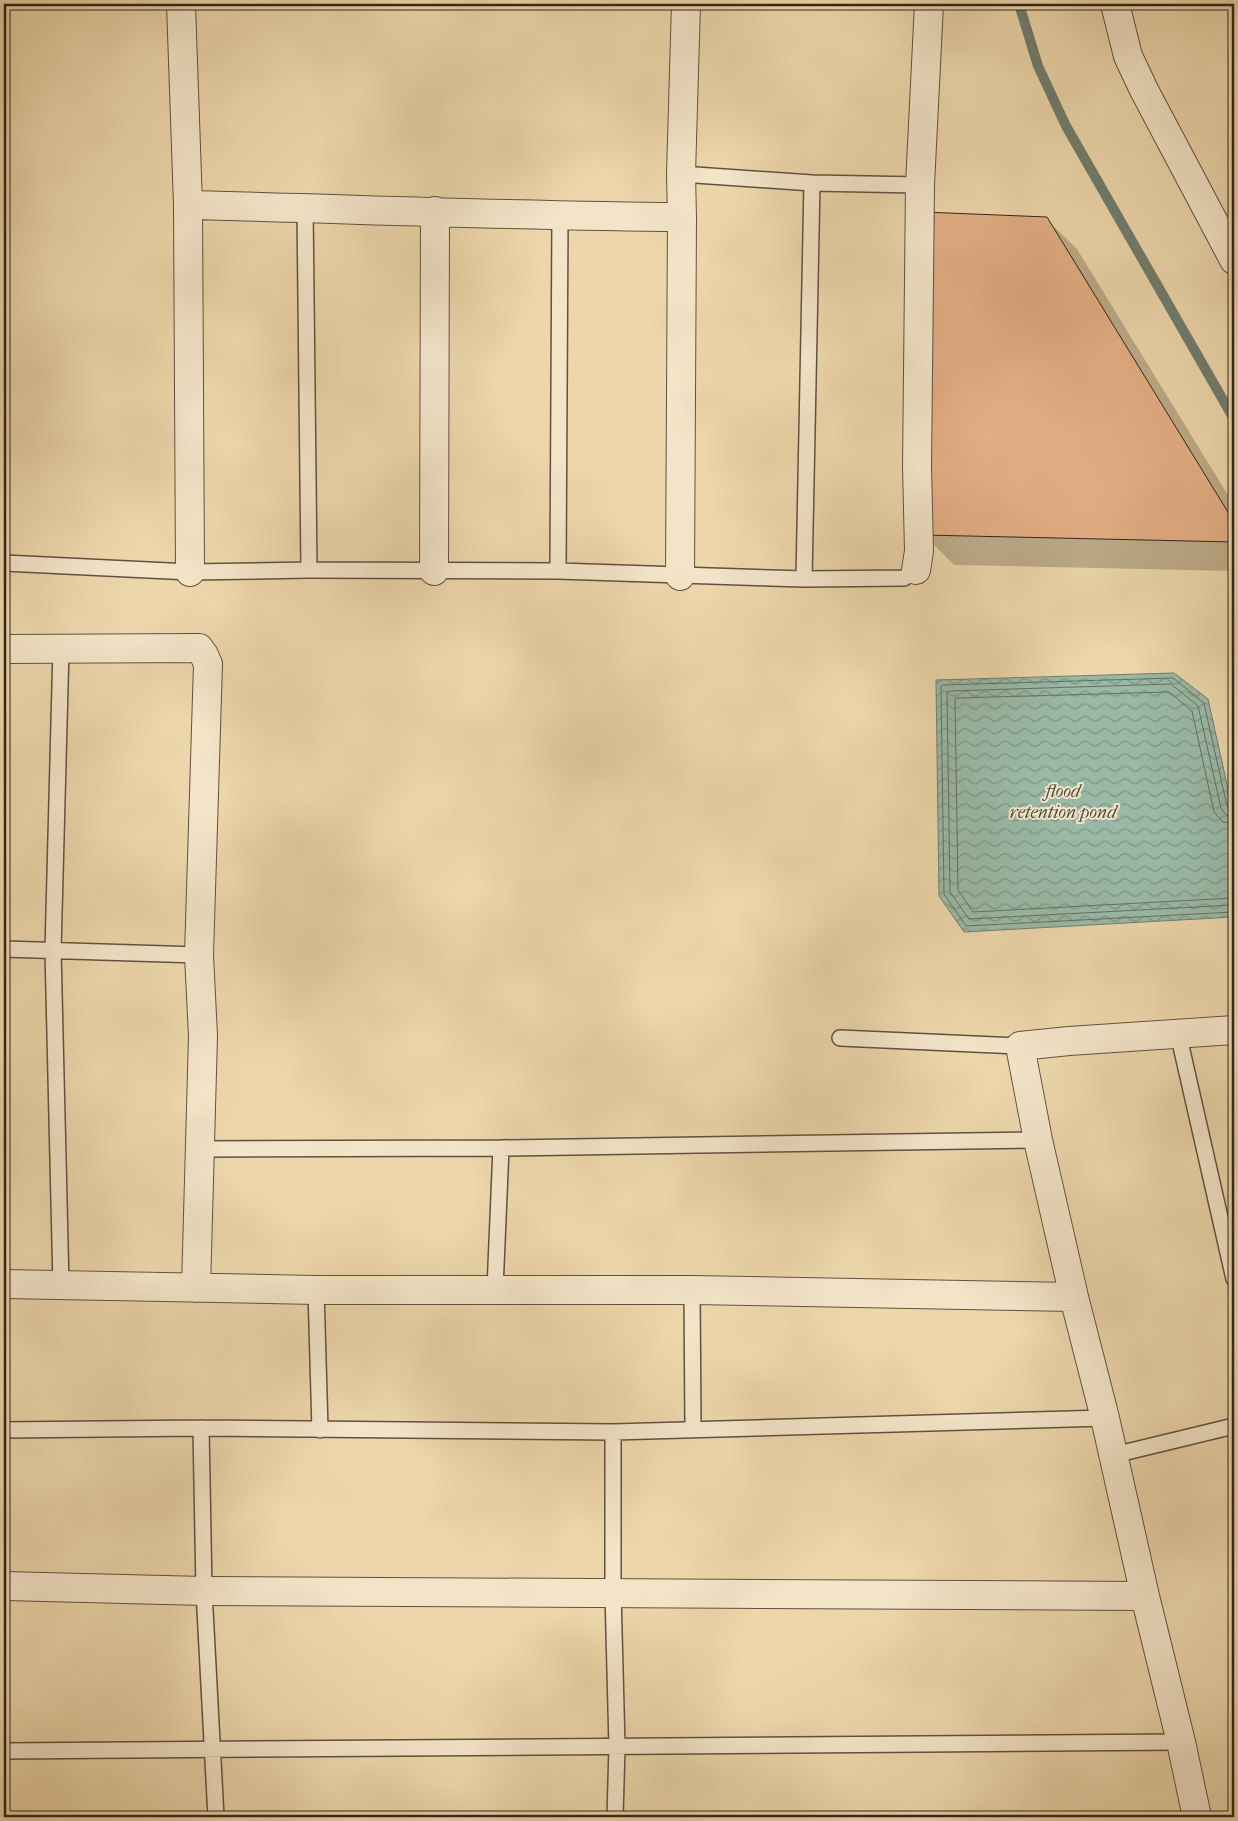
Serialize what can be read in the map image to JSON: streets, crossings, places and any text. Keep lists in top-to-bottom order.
{
  "water": ["flood retention pond"]
}
